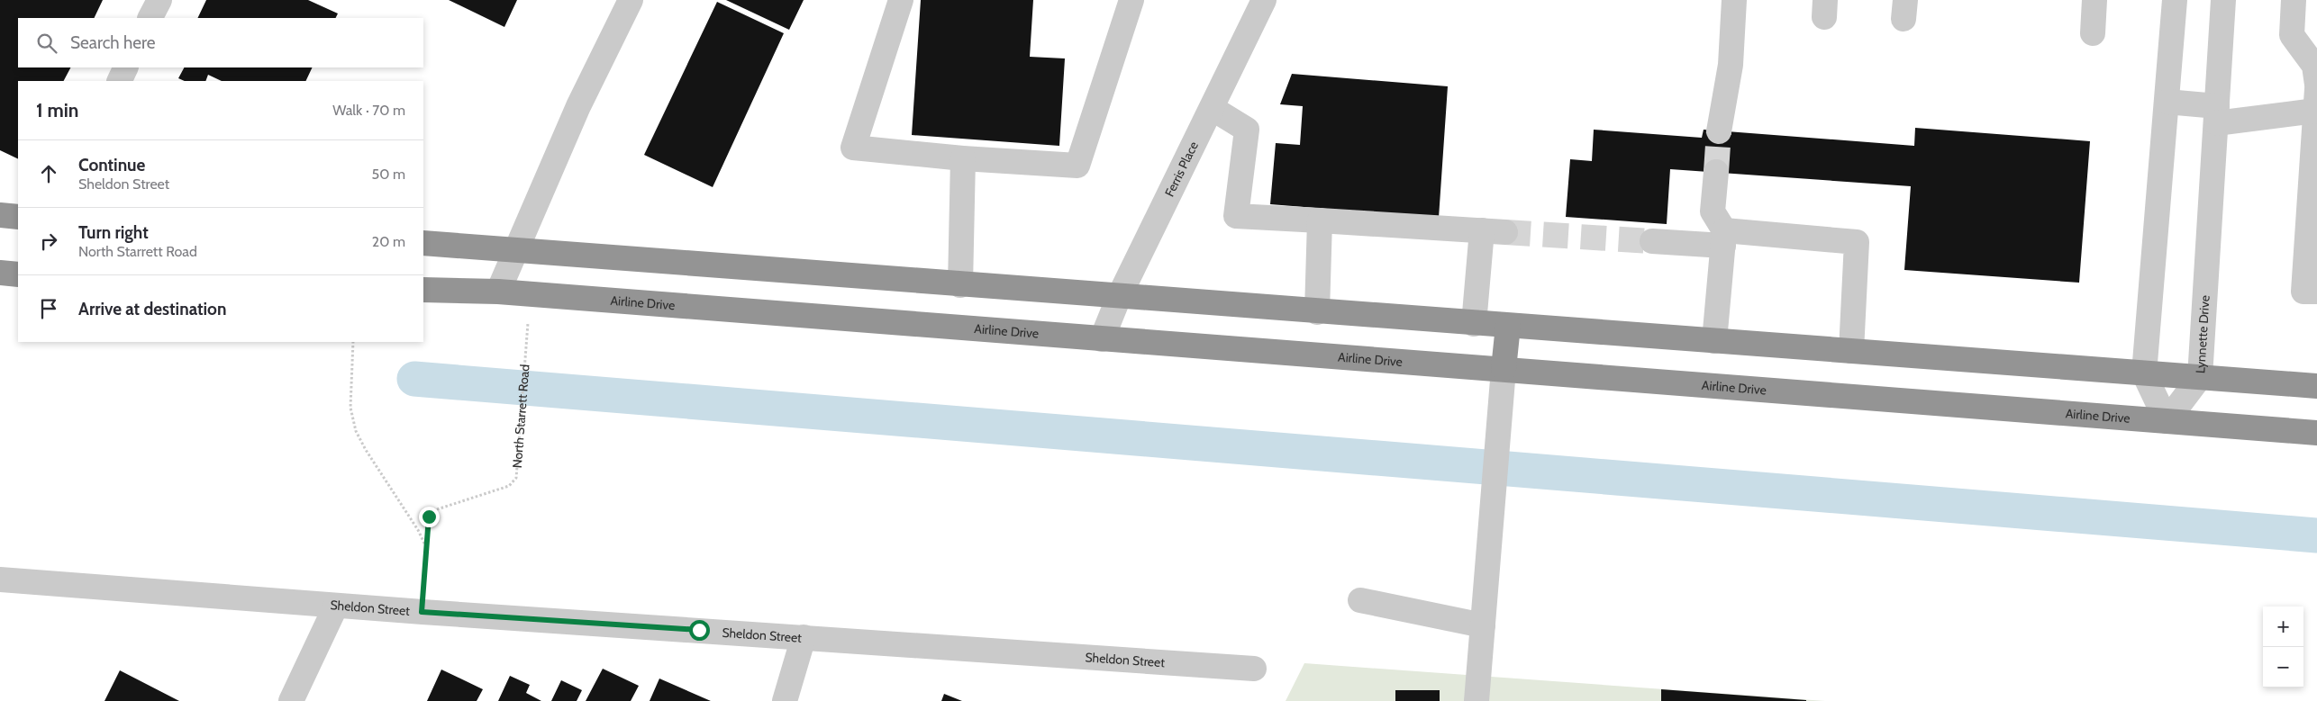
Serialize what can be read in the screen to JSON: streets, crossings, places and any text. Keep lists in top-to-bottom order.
{
  "streets": {
    "highway": ["Airline Drive"],
    "street": ["Ferris Place", "Lynnette Drive", "Sheldon Street"],
    "path": ["North Starrett Road"]
  },
  "crossings": [
    ["Ferris Place", "Airline Drive"],
    ["Airline Drive", "Lynnette Drive"],
    ["North Starrett Road", "Sheldon Street"]
  ],
  "page": {
    "search": "Search here",
    "heading": ["1 min", "Walk · 70 m"],
    "list": [
      ["Continue", "Sheldon Street", "50 m"],
      ["Turn right", "North Starrett Road", "20 m"],
      "Arrive at destination"
    ],
    "map_buttons": ["+", "−"]
  }
}
